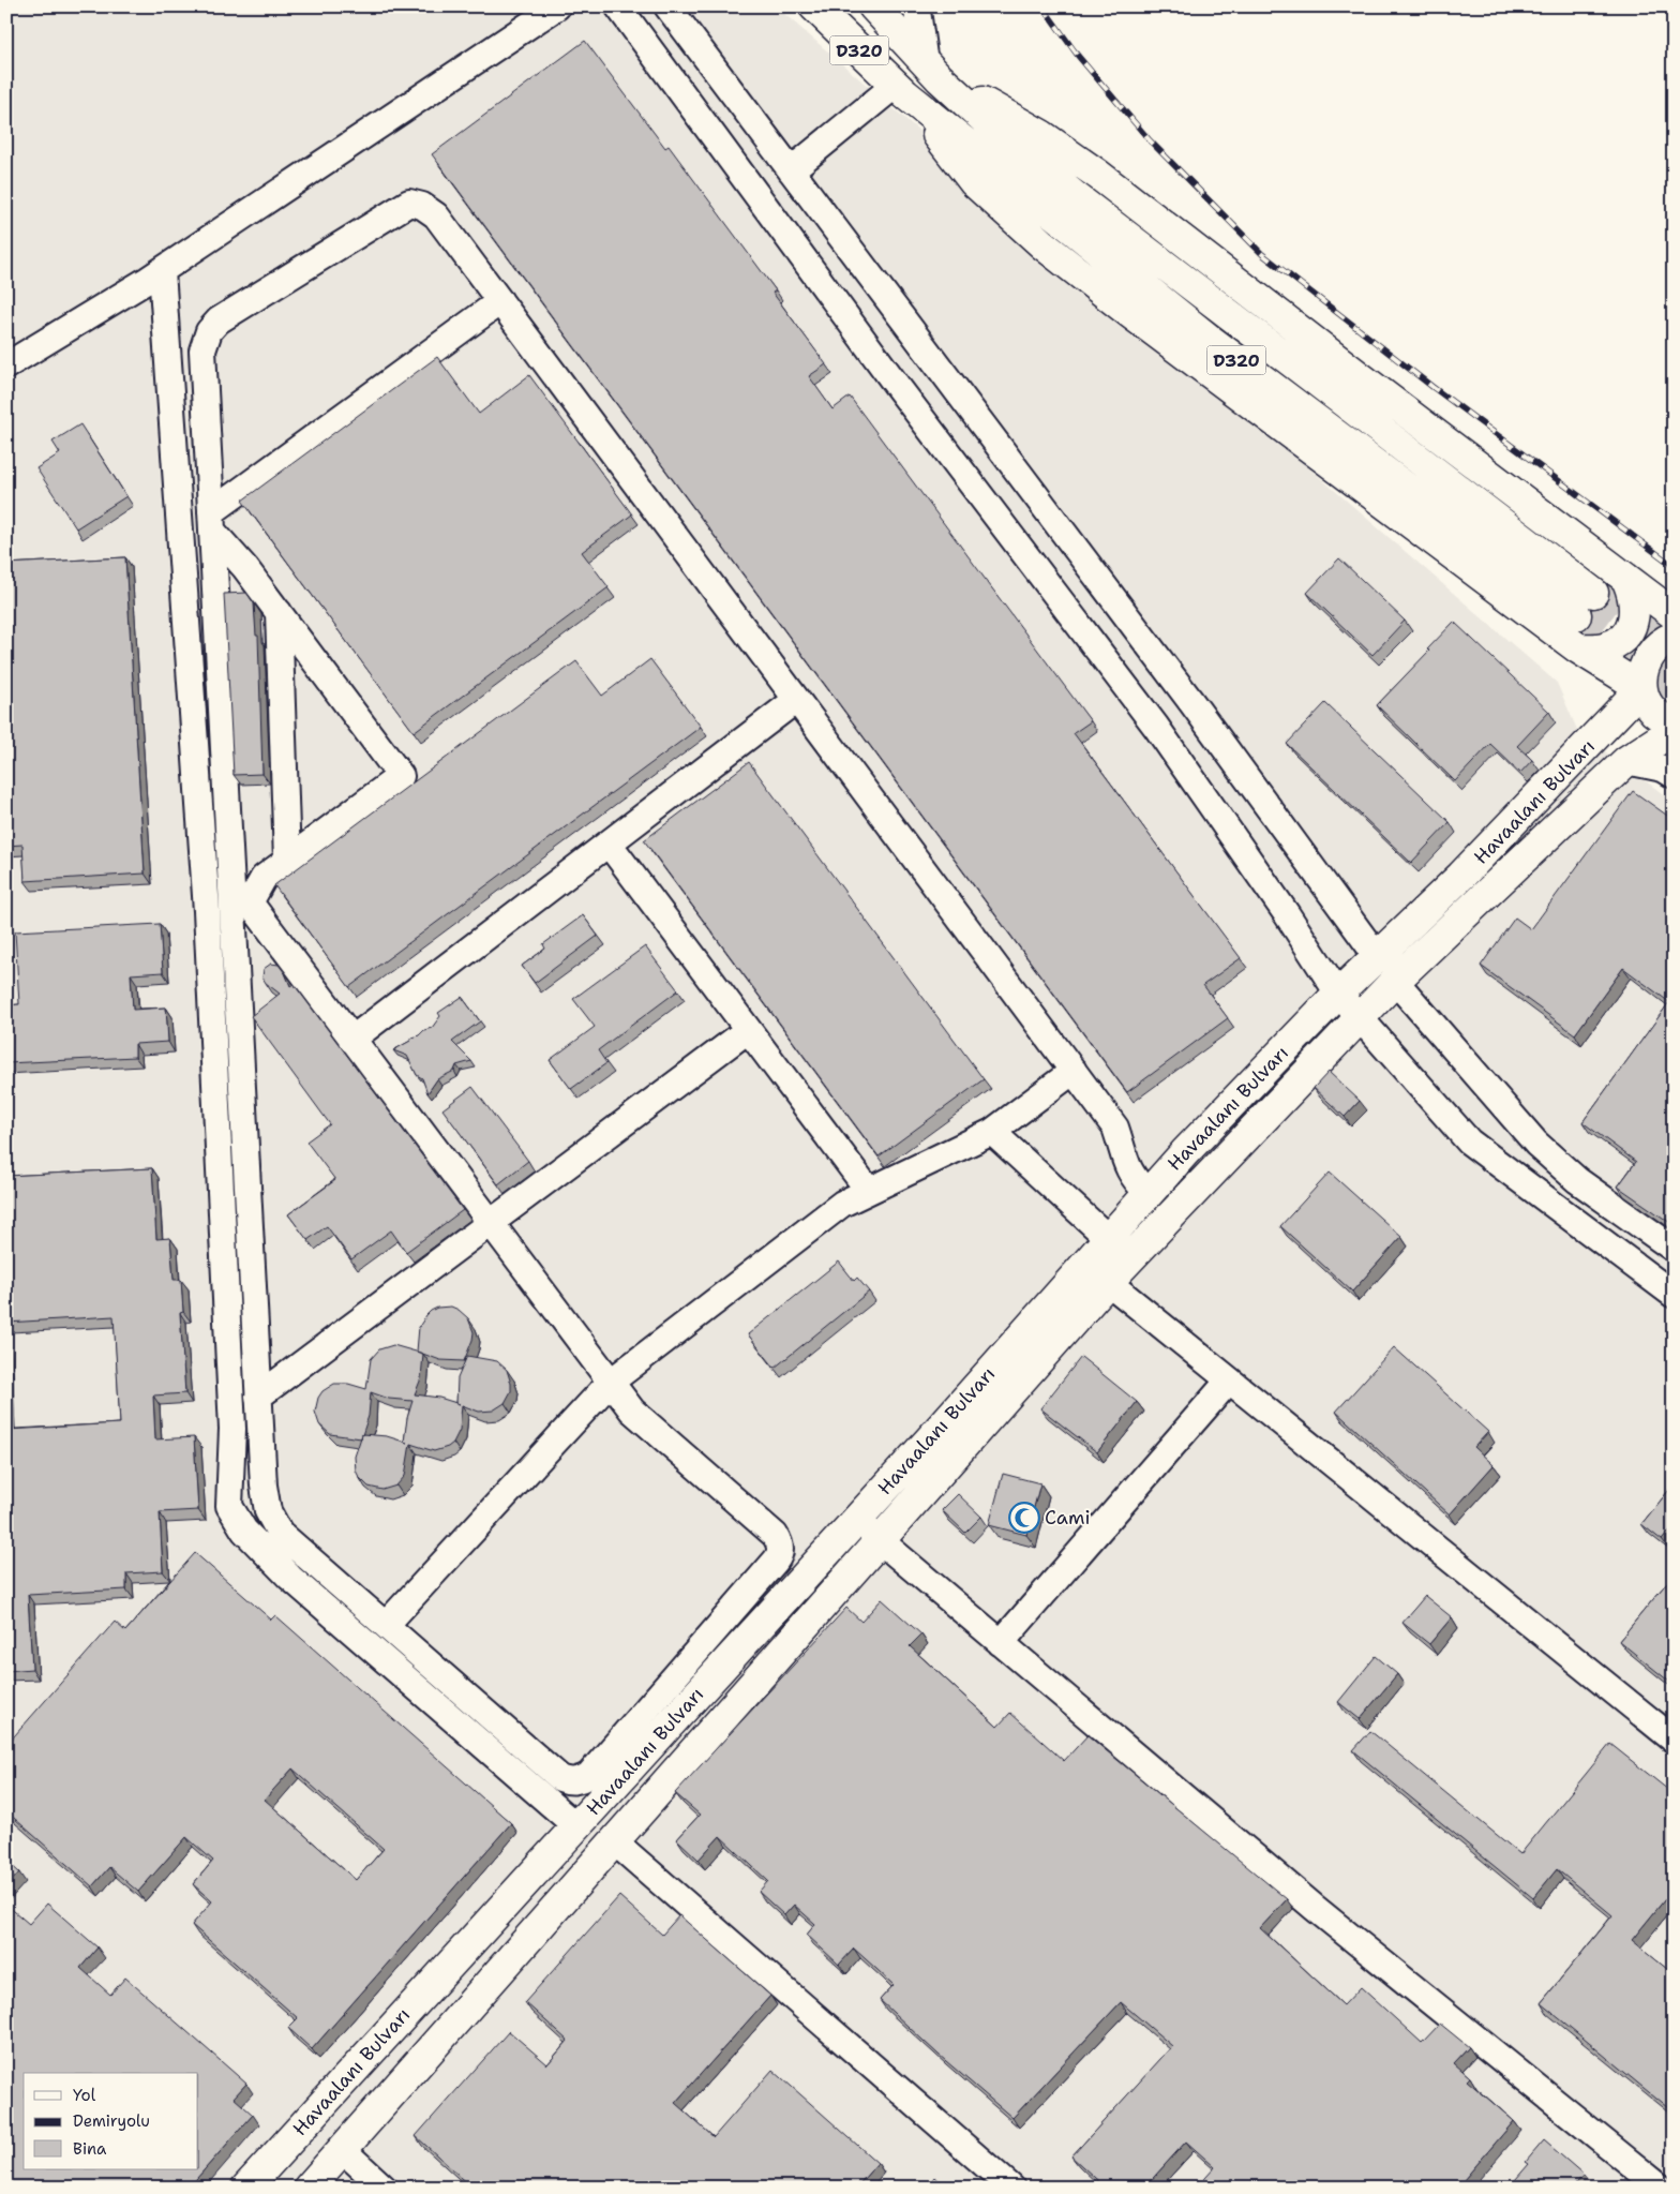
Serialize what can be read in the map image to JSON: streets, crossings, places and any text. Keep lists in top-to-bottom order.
{
  "streets": {
    "main road": ["D320", "Havaalanı Bulvarı"]
  },
  "places": {
    "mosque": ["Cami"]
  },
  "legend": ["Yol", "Demiryolu", "Bina"]
}
